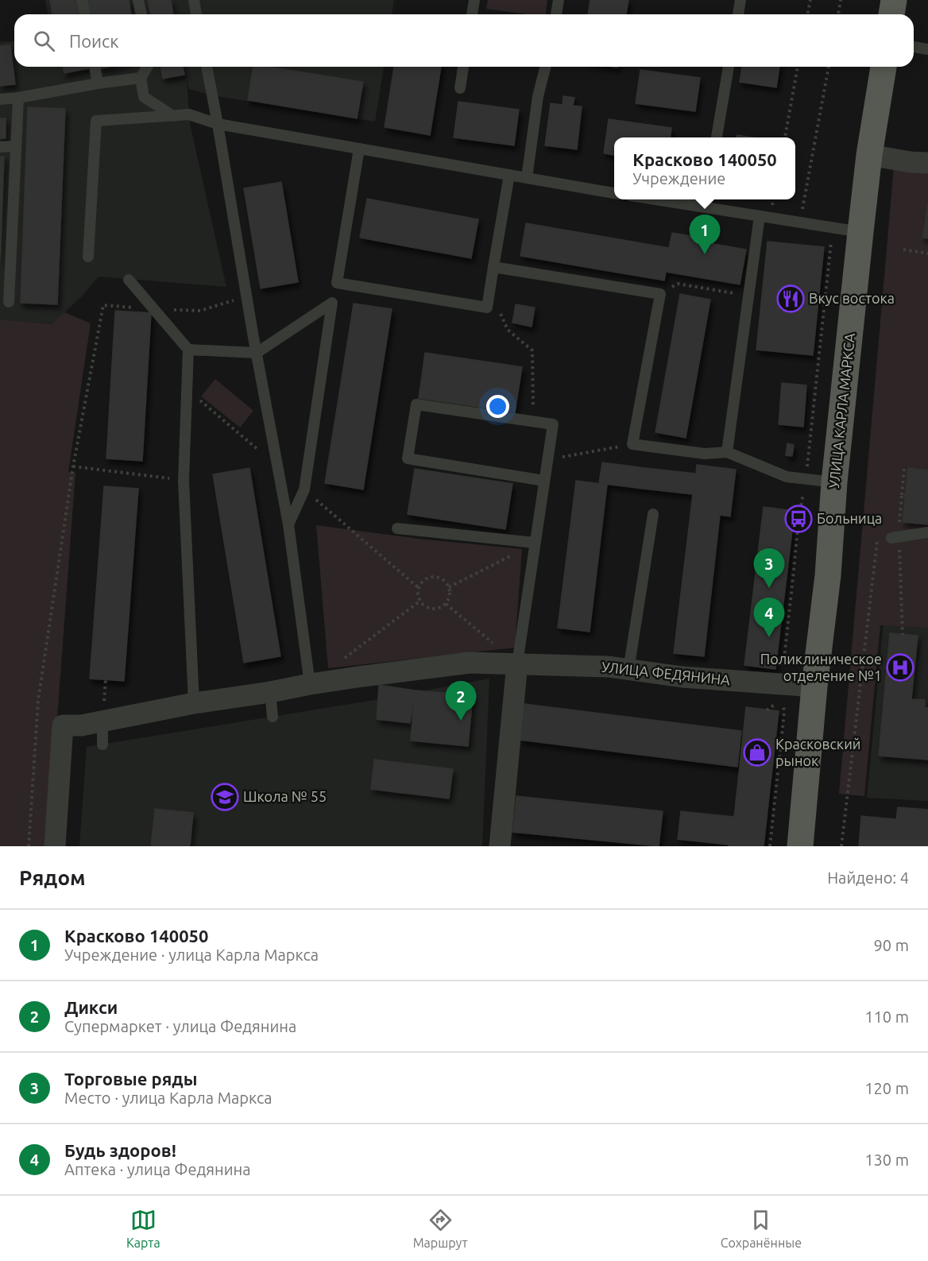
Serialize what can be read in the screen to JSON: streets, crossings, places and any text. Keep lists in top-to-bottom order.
{
  "streets": {
    "main road": ["УЛИЦА КАРЛА МАРКСА"],
    "street": ["УЛИЦА ФЕДЯНИНА"]
  },
  "crossings": [
    ["УЛИЦА КАРЛА МАРКСА", "УЛИЦА ФЕДЯНИНА"]
  ],
  "places": {
    "restaurant": ["Вкус востока"],
    "bus stop": ["Больница"],
    "hospital": ["Поликлиническое отделение №1"],
    "shop": ["Красковский рынок"],
    "school or university": ["Школа № 55"]
  },
  "page": {
    "search": "Поиск",
    "popup": ["Красково 140050", "Учреждение"],
    "pins": [
      "1",
      "3",
      "4",
      "2"
    ],
    "heading": ["Рядом", "Найдено: 4"],
    "list": [
      {
        "mark": "1",
        "name": "Красково 140050",
        "note": "Учреждение · улица Карла Маркса",
        "value": "90 m"
      },
      {
        "mark": "2",
        "name": "Дикси",
        "note": "Супермаркет · улица Федянина",
        "value": "110 m"
      },
      {
        "mark": "3",
        "name": "Торговые ряды",
        "note": "Место · улица Карла Маркса",
        "value": "120 m"
      },
      {
        "mark": "4",
        "name": "Будь здоров!",
        "note": "Аптека · улица Федянина",
        "value": "130 m"
      }
    ],
    "nav": ["Карта", "Маршрут", "Сохранённые"]
  }
}
